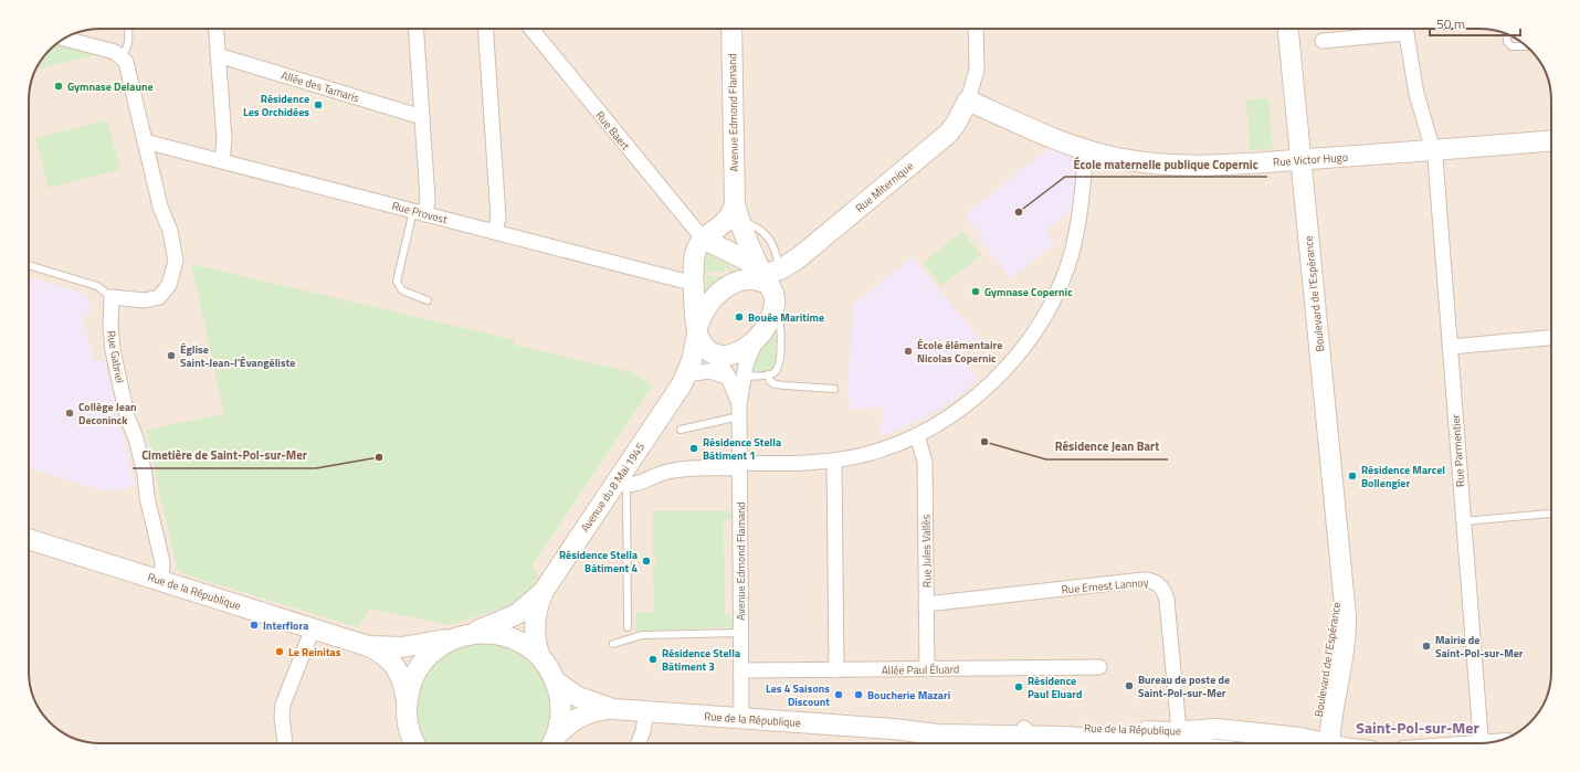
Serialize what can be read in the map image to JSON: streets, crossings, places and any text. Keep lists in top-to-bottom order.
{
  "streets": {
    "street": [
      "Allée des Tamaris",
      "Avenue Edmond Flamand",
      "Rue Baert",
      "Rue Victor Hugo",
      "Rue Miternique",
      "Rue Provost",
      "Boulevard de l'Espérance",
      "Rue Gabriel",
      "Rue Parmentier",
      "Avenue du 8 Mai 1945",
      "Rue Jules Vallès",
      "Rue Ernest Lannoy",
      "Rue de la République",
      "Allée Paul Éluard"
    ]
  },
  "crossings": [
    ["Avenue Edmond Flamand", "Rue de la République"],
    ["Avenue Edmond Flamand", "Allée Paul Éluard"],
    ["Rue Victor Hugo", "Rue Miternique"],
    ["Rue Victor Hugo", "Boulevard de l'Espérance"],
    ["Rue Victor Hugo", "Rue Parmentier"],
    ["Rue Gabriel", "Rue de la République"],
    ["Avenue du 8 Mai 1945", "Rue de la République"],
    ["Rue Jules Vallès", "Rue Ernest Lannoy"],
    ["Rue Jules Vallès", "Allée Paul Éluard"],
    ["Rue Ernest Lannoy", "Rue de la République"]
  ],
  "districts": ["Saint-Pol-sur-Mer"],
  "places": [
    "Gymnase Delaune",
    "Résidence Les Orchidées",
    "École maternelle publique Copernic",
    "Gymnase Copernic",
    "Bouée Maritime",
    "École élémentaire Nicolas Copernic",
    "Église Saint-Jean-l'Évangéliste",
    "Collège Jean Deconinck",
    "Résidence Jean Bart",
    "Résidence Stella Bâtiment 1",
    "Cimetière de Saint-Pol-sur-Mer",
    "Résidence Marcel Bollengier",
    "Résidence Stella Bâtiment 4",
    "Interflora",
    "Mairie de Saint-Pol-sur-Mer",
    "Le Reinitas",
    "Résidence Stella Bâtiment 3",
    "Bureau de poste de Saint-Pol-sur-Mer",
    "Résidence Paul Eluard",
    "Les 4 Saisons Discount",
    "Boucherie Mazari"
  ],
  "scale_bar": "50 m"
}
